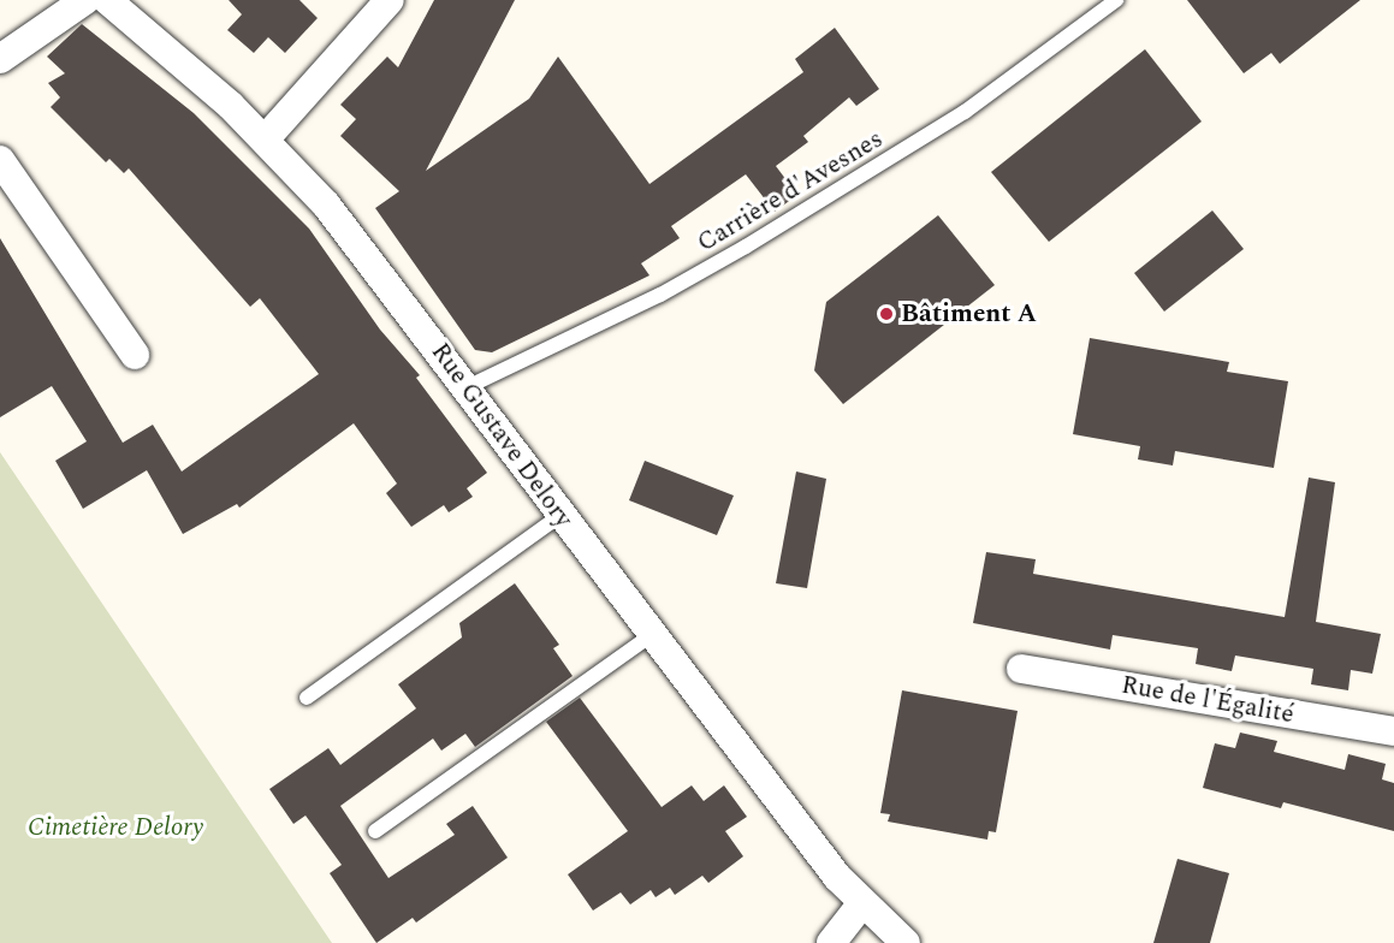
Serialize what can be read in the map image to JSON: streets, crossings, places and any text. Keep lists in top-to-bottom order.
{
  "streets": {
    "street": ["Rue Gustave Delory", "Rue de l'Égalité"],
    "lane": ["Carrière d'Avesnes"]
  },
  "crossings": [
    ["Carrière d'Avesnes", "Rue Gustave Delory"]
  ],
  "parks": ["Cimetière Delory"],
  "places": ["Bâtiment A"]
}
